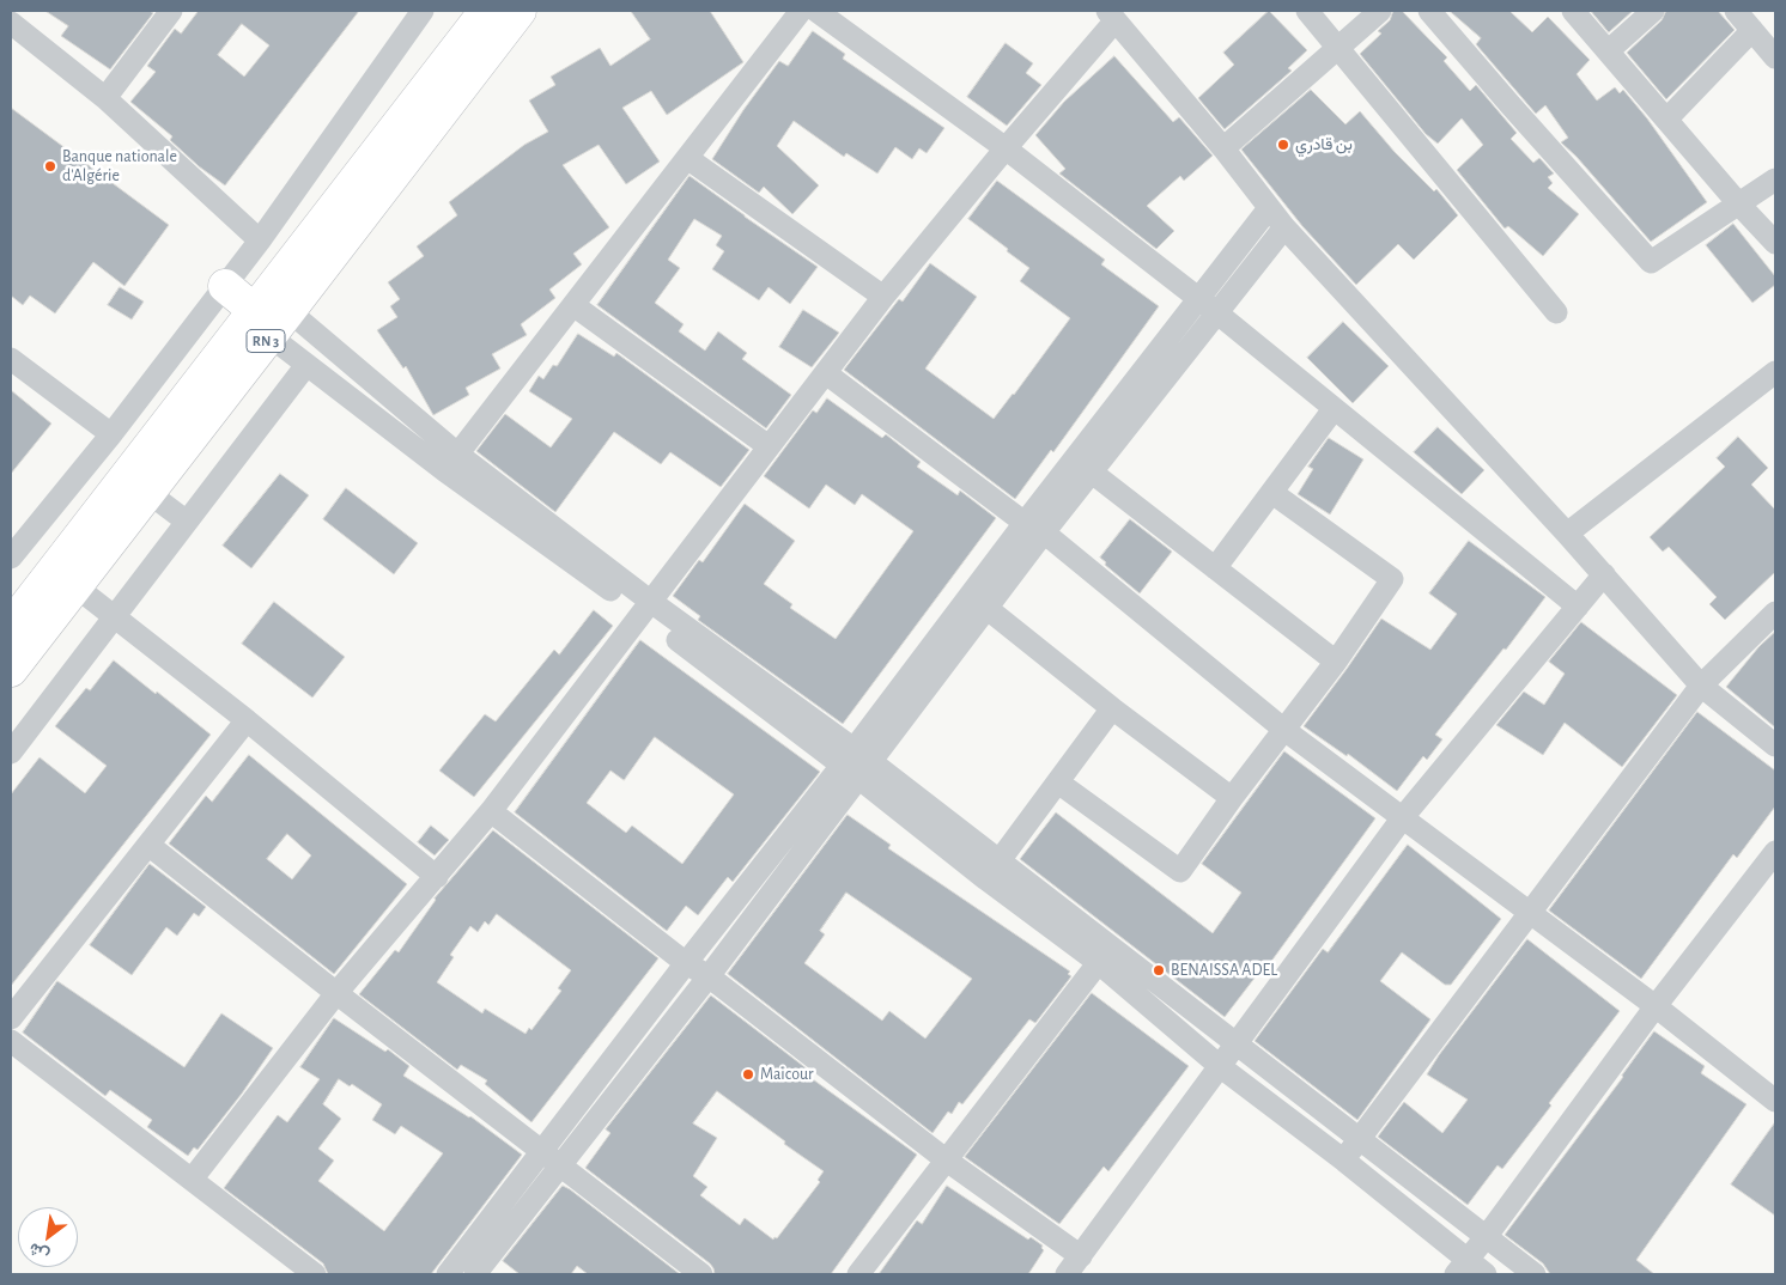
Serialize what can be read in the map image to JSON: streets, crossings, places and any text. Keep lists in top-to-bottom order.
{
  "streets": {
    "highway": ["RN 3"]
  },
  "places": [
    "بن قادري",
    "Banque nationale d'Algérie",
    "BENAISSA ADEL",
    "Maicour"
  ],
  "north": "bottom left"
}
